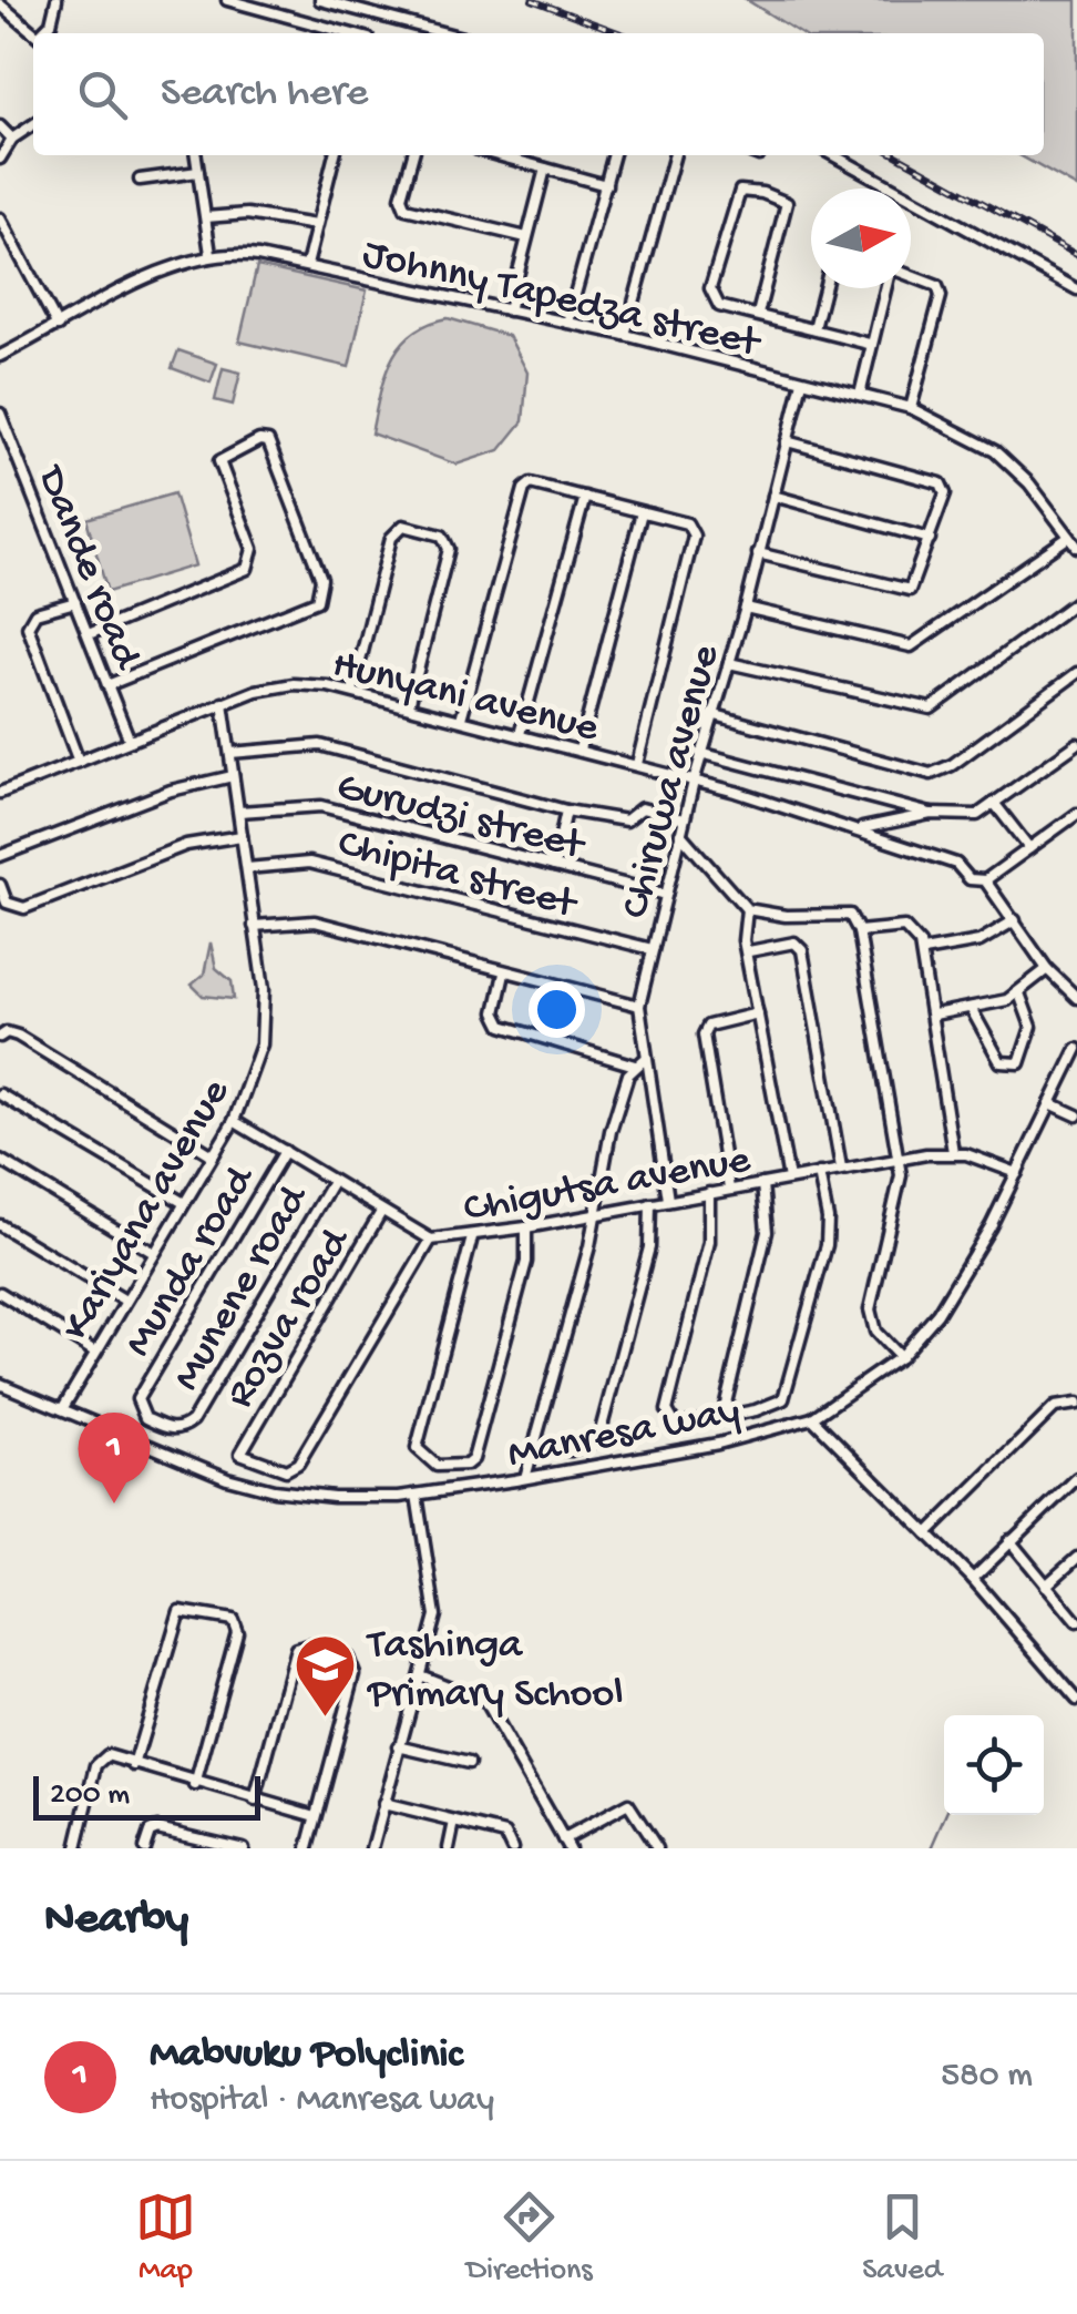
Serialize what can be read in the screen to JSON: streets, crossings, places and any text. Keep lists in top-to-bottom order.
{
  "streets": {
    "street": [
      "Johnny Tapedza street",
      "Dande road",
      "Hunyani avenue",
      "Chiruwa avenue",
      "Gurudzi street",
      "Chipita street",
      "Chigutsa avenue",
      "Kariyana avenue",
      "Munda road",
      "Munene road",
      "Rozva road",
      "Manresa way"
    ]
  },
  "crossings": [
    ["Johnny Tapedza street", "Chiruwa avenue"],
    ["Dande road", "Hunyani avenue"],
    ["Hunyani avenue", "Chiruwa avenue"],
    ["Hunyani avenue", "Kariyana avenue"],
    ["Chiruwa avenue", "Gurudzi street"],
    ["Chiruwa avenue", "Chipita street"],
    ["Chiruwa avenue", "Chigutsa avenue"],
    ["Gurudzi street", "Kariyana avenue"],
    ["Chipita street", "Kariyana avenue"],
    ["Chigutsa avenue", "Kariyana avenue"],
    ["Chigutsa avenue", "Munda road"],
    ["Chigutsa avenue", "Munene road"],
    ["Chigutsa avenue", "Rozva road"],
    ["Chigutsa avenue", "Manresa way"],
    ["Kariyana avenue", "Manresa way"],
    ["Munda road", "Munene road"]
  ],
  "places": {
    "school or university": ["Tashinga Primary School"]
  },
  "scale_bar": "200 m",
  "north": "right",
  "page": {
    "search": "Search here",
    "pins": "1",
    "scale": "200 m",
    "heading": "Nearby",
    "list": [
      {
        "mark": "1",
        "name": "Mabvuku Polyclinic",
        "note": "Hospital · Manresa way",
        "value": "580 m"
      }
    ],
    "nav": ["Map", "Directions", "Saved"]
  }
}
